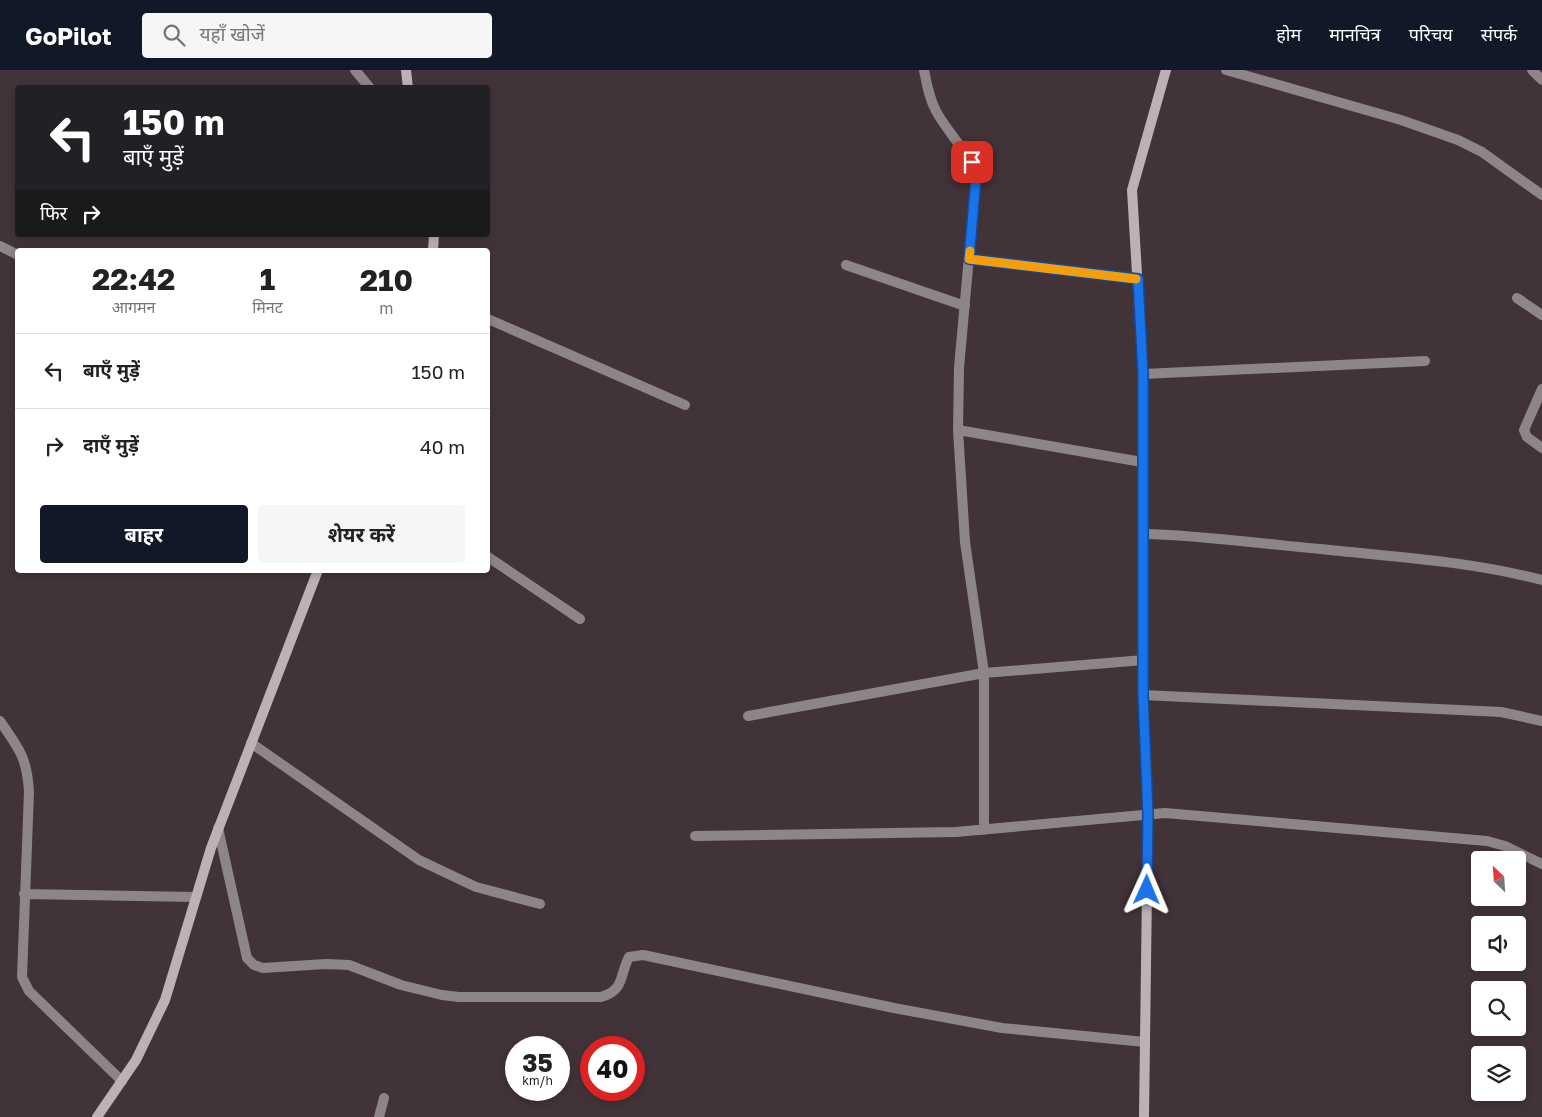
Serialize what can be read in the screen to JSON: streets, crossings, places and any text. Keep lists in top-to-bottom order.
{
  "north": "top left",
  "page": {
    "header": "GoPilot",
    "search": "यहाँ खोजें",
    "nav": [
      "होम",
      "मानचित्र",
      "परिचय",
      "संपर्क"
    ],
    "turn": ["150 m", "बाएँ मुड़ें"],
    "then": "फिर",
    "eta": [
      "22:42",
      "आगमन",
      "1",
      "मिनट",
      "210",
      "m"
    ],
    "list": [
      {
        "name": "बाएँ मुड़ें",
        "value": "150 m"
      },
      {
        "name": "दाएँ मुड़ें",
        "value": "40 m"
      }
    ],
    "buttons": ["बाहर", "शेयर करें"],
    "speed": "35 km/h",
    "limit": "40"
  }
}
